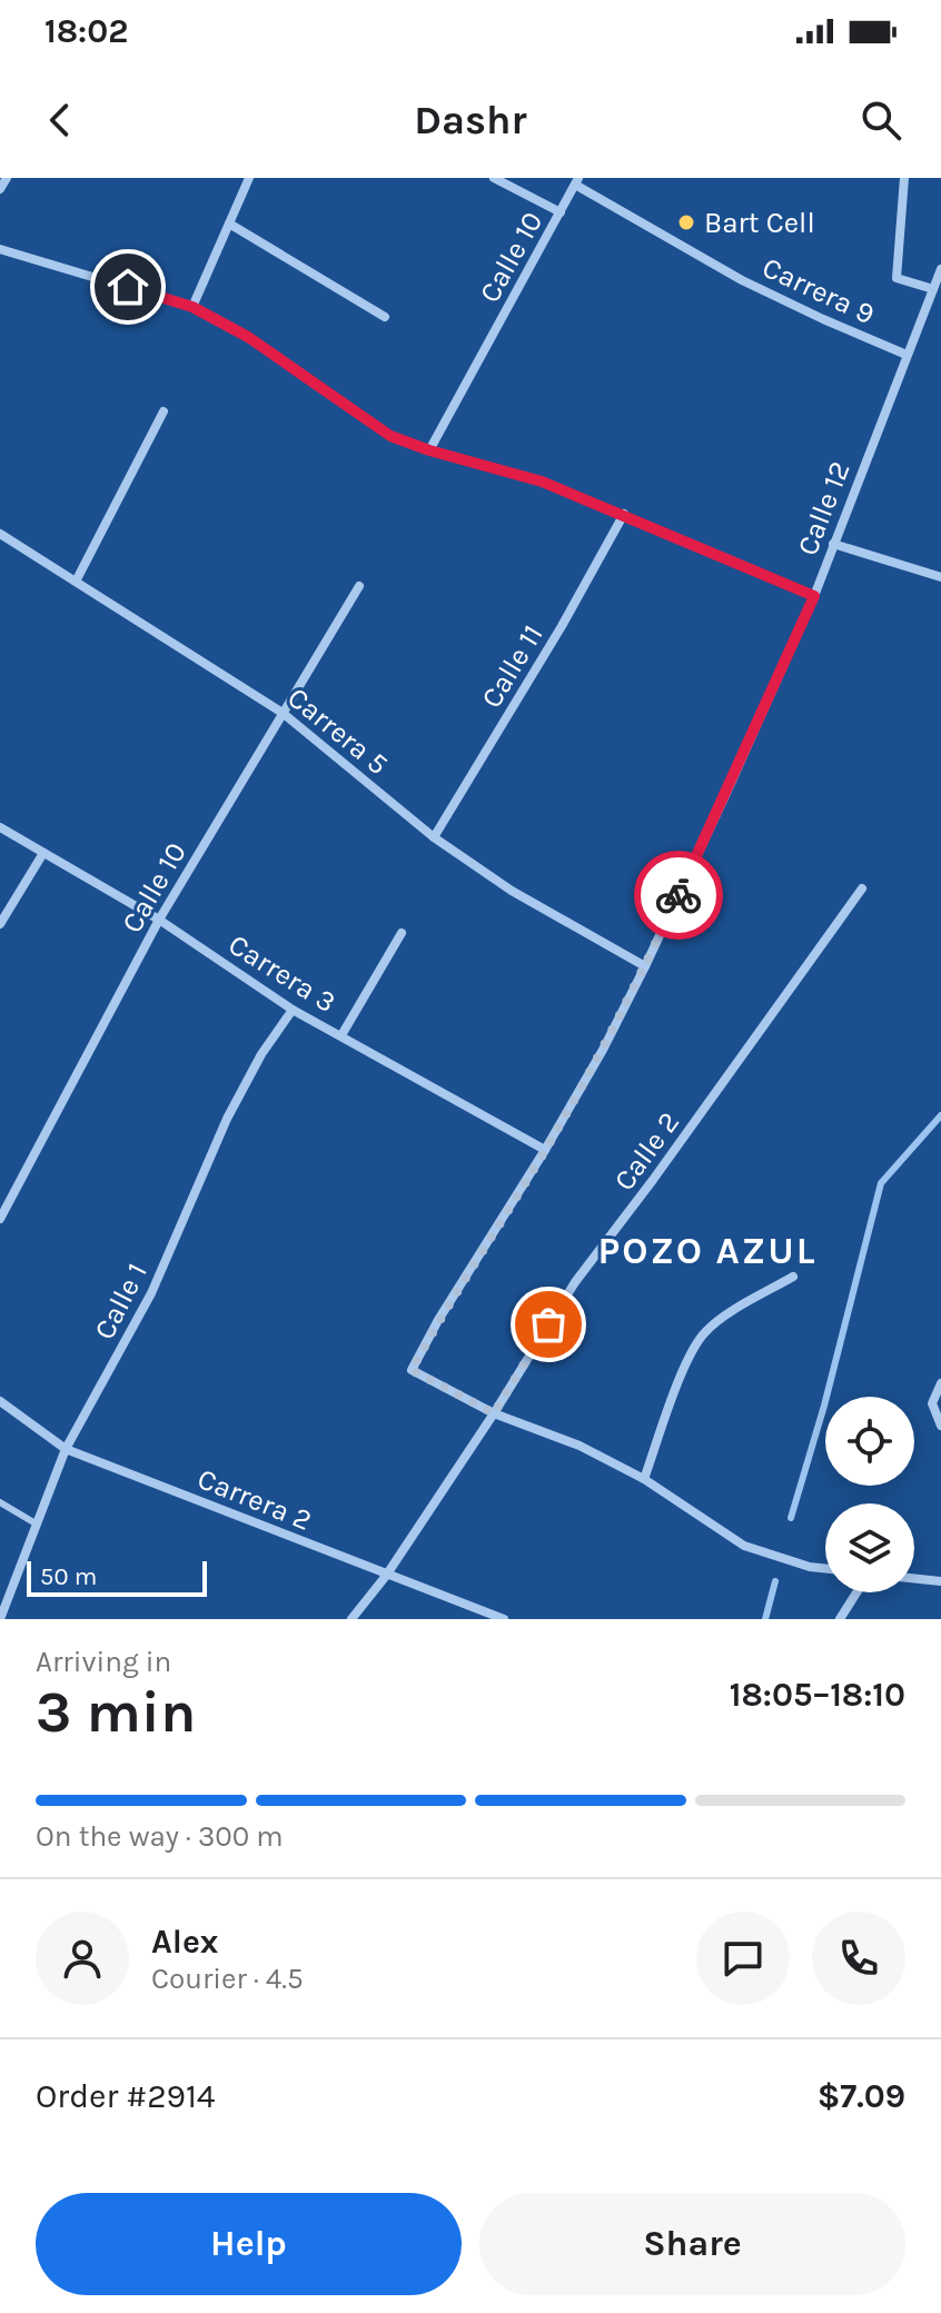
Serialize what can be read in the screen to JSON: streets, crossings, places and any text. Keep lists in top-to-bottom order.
{
  "streets": {
    "street": [
      "Calle 10",
      "Carrera 9",
      "Calle 12",
      "Calle 11",
      "Carrera 5",
      "Carrera 3",
      "Calle 2",
      "Calle 1",
      "Carrera 2"
    ]
  },
  "crossings": [
    ["Calle 10", "Carrera 9"],
    ["Calle 10", "Carrera 5"],
    ["Calle 10", "Carrera 3"],
    ["Carrera 9", "Calle 12"],
    ["Calle 12", "Carrera 5"],
    ["Calle 12", "Carrera 3"],
    ["Calle 12", "Calle 2"],
    ["Calle 11", "Carrera 5"],
    ["Carrera 3", "Calle 1"],
    ["Calle 2", "Carrera 2"],
    ["Calle 1", "Carrera 2"]
  ],
  "districts": ["POZO AZUL"],
  "places": ["Bart Cell"],
  "scale_bar": "50 m",
  "page": {
    "status": "18:02",
    "header": "Dashr",
    "scale": "50 m",
    "heading": ["3 min", "Arriving in", "18:05–18:10"],
    "panel": [
      "Alex",
      "Courier · 4.5",
      "Order #2914",
      "$7.09"
    ],
    "bar": "On the way · 300 m",
    "buttons": ["Help", "Share"]
  }
}
